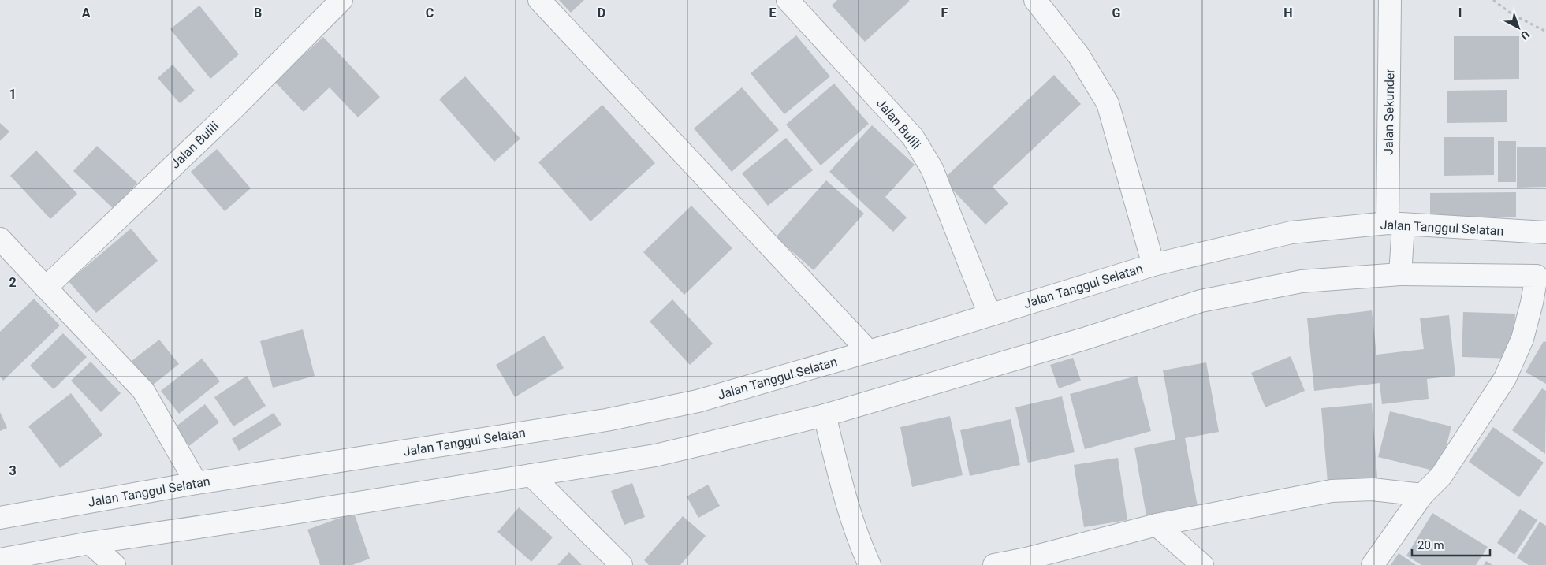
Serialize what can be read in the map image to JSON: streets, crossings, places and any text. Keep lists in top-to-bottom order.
{
  "streets": {
    "street": ["Jalan Sekunder", "Jalan Bulili", "Jalan Tanggul Selatan"]
  },
  "crossings": [
    ["Jalan Sekunder", "Jalan Tanggul Selatan"],
    ["Jalan Bulili", "Jalan Tanggul Selatan"]
  ],
  "scale_bar": "20 m",
  "north": "bottom right",
  "grid": {
    "columns": [
      "A",
      "B",
      "C",
      "D",
      "E",
      "F",
      "G",
      "H",
      "I"
    ],
    "rows": ["1", "2", "3"]
  }
}
